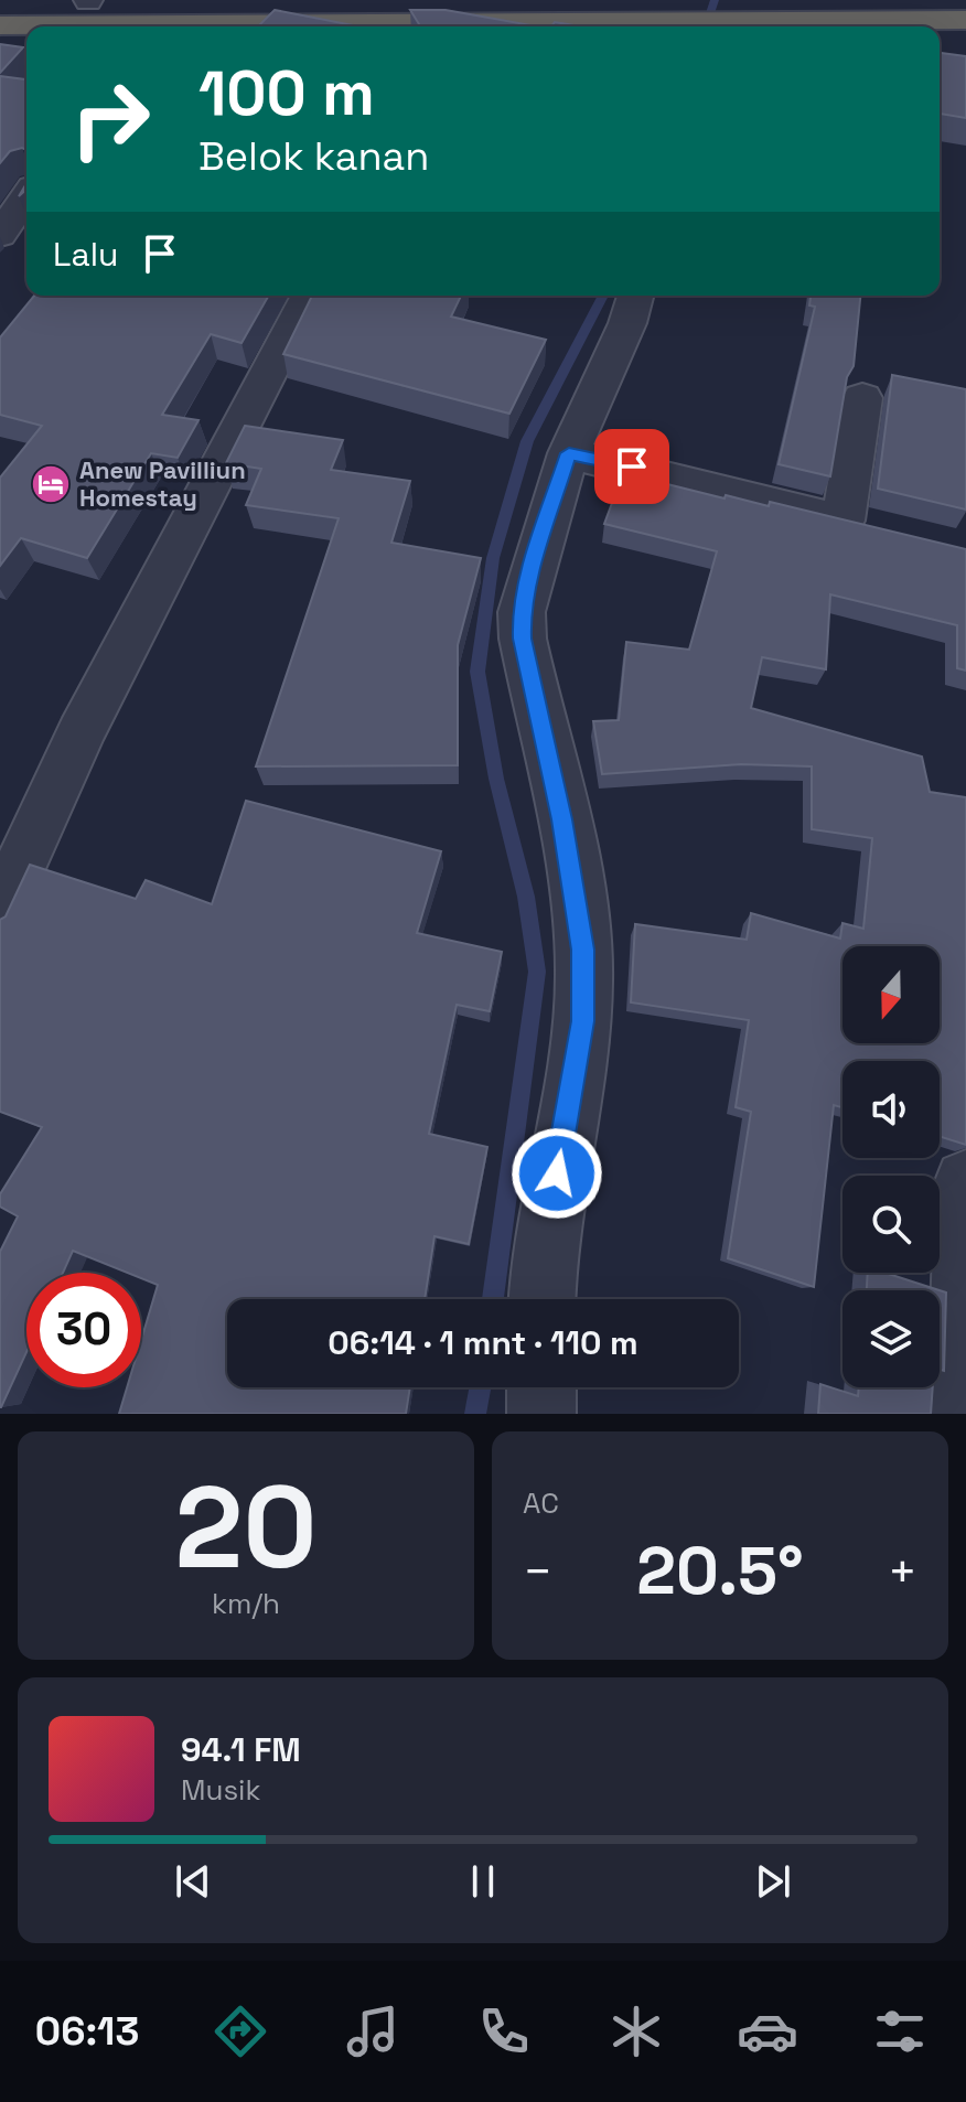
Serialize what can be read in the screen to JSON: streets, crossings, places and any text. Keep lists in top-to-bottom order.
{
  "places": {
    "hotel": ["Anew Pavilliun Homestay"]
  },
  "north": "bottom",
  "page": {
    "turn": ["100 m", "Belok kanan"],
    "then": "Lalu",
    "limit": "30",
    "trip": "06:14 · 1 mnt · 110 m",
    "tile": [
      ["20", "km/h"],
      "AC"
    ],
    "heat": ["−", "20.5°", "+"],
    "song": ["94.1 FM", "Musik"],
    "tabs": "06:13"
  }
}
